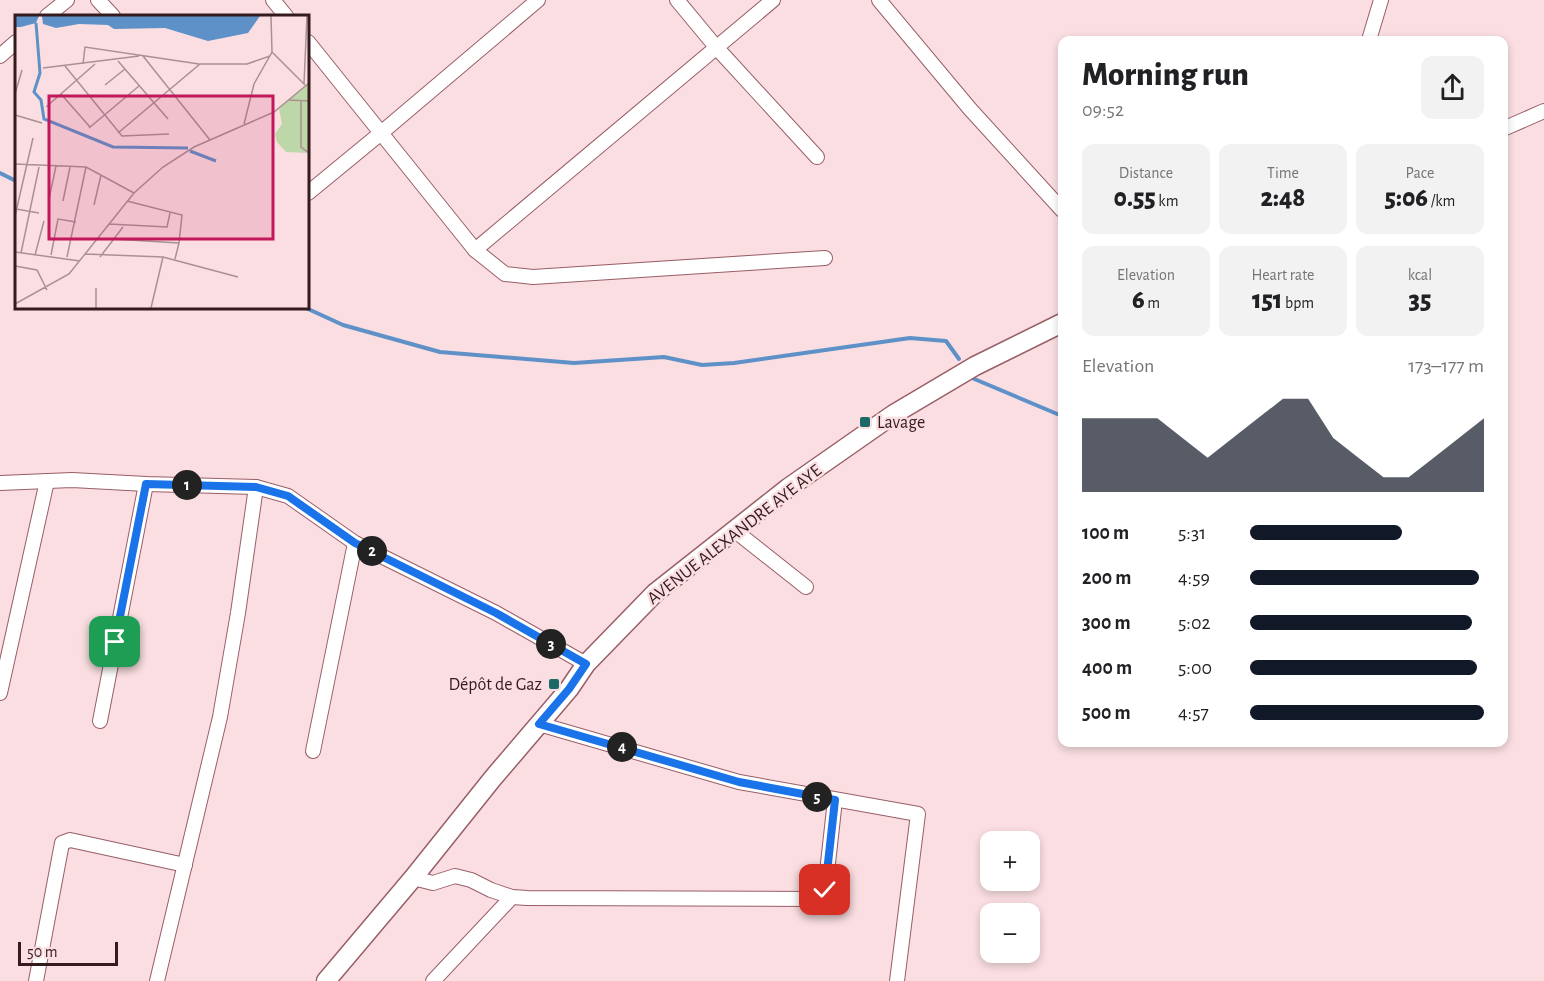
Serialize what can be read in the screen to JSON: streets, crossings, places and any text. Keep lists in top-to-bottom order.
{
  "streets": {
    "street": ["AVENUE ALEXANDRE AYE AYE"]
  },
  "places": {
    "transit": ["Lavage", "Dépôt de Gaz"]
  },
  "scale_bar": "50 m",
  "page": {
    "heading": ["Morning run", "09:52"],
    "stats": [
      ["Distance", "0.55 km"],
      ["Time", "2:48"],
      ["Pace", "5:06 /km"],
      ["Elevation", "6 m"],
      ["Heart rate", "151 bpm"],
      ["kcal", "35"]
    ],
    "chart": ["Elevation", "173–177 m"],
    "pins": [
      "1",
      "2",
      "3",
      "4",
      "5"
    ],
    "list": [
      {
        "name": "100 m",
        "note": "5:31"
      },
      {
        "name": "200 m",
        "note": "4:59"
      },
      {
        "name": "300 m",
        "note": "5:02"
      },
      {
        "name": "400 m",
        "note": "5:00"
      },
      {
        "name": "500 m",
        "note": "4:57"
      }
    ],
    "map_buttons": ["+", "−"],
    "scale": "50 m"
  }
}
